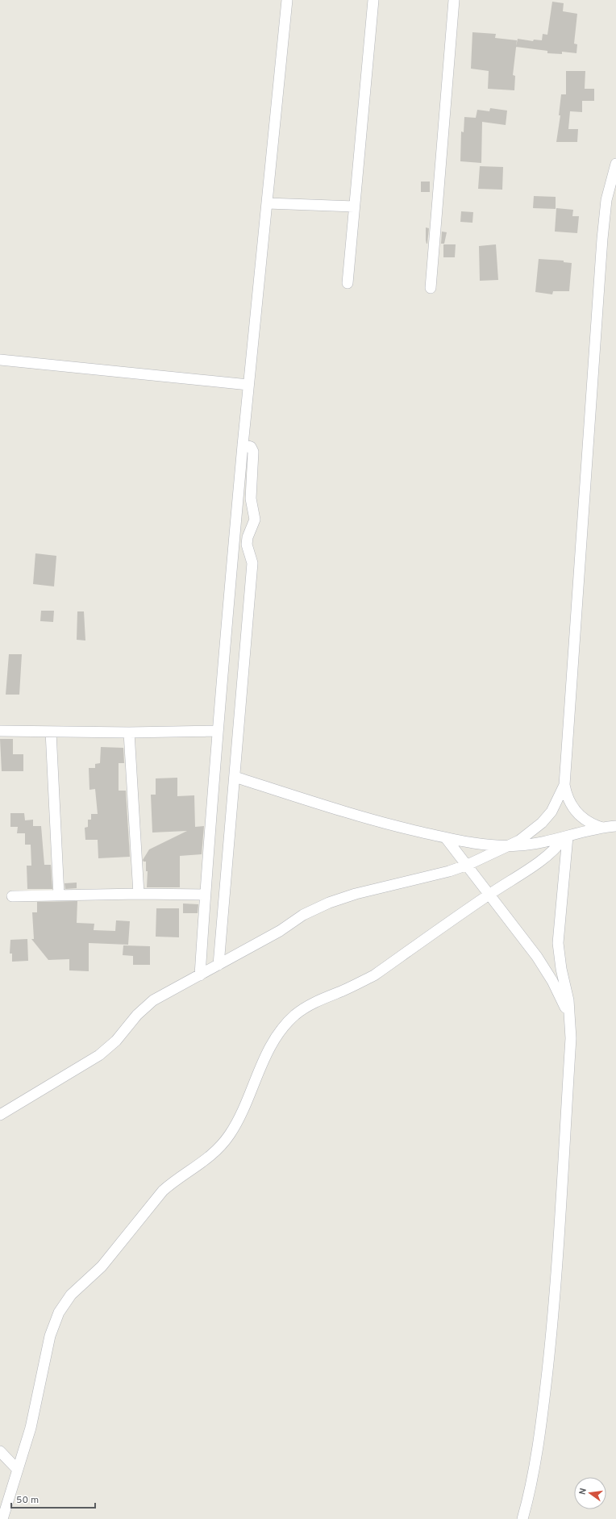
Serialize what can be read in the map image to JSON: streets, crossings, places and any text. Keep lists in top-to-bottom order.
{
  "scale_bar": "50 m",
  "north": "left"
}
